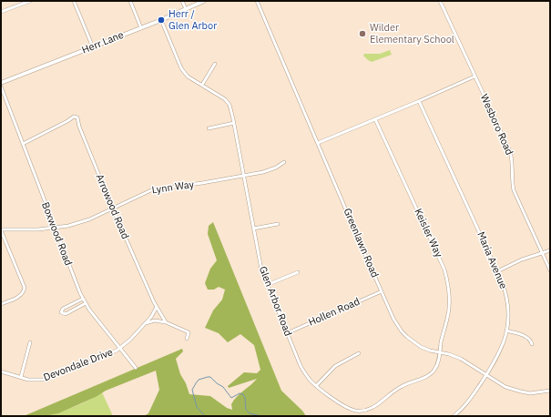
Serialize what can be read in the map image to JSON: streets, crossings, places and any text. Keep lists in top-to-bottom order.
{
  "streets": {
    "main road": ["Herr Lane"],
    "street": [
      "Wesboro Road",
      "Lynn Way",
      "Arrowood Road",
      "Keisler Way",
      "Boxwood Road",
      "Greenlawn Road",
      "Maria Avenue",
      "Glen Arbor Road",
      "Hollen Road",
      "Devondale Drive"
    ]
  },
  "crossings": [
    ["Herr Lane", "Glen Arbor Road"],
    ["Lynn Way", "Arrowood Road"],
    ["Lynn Way", "Boxwood Road"],
    ["Lynn Way", "Glen Arbor Road"],
    ["Arrowood Road", "Boxwood Road"],
    ["Arrowood Road", "Devondale Drive"],
    ["Keisler Way", "Greenlawn Road"],
    ["Keisler Way", "Glen Arbor Road"],
    ["Boxwood Road", "Devondale Drive"],
    ["Greenlawn Road", "Maria Avenue"],
    ["Greenlawn Road", "Glen Arbor Road"],
    ["Greenlawn Road", "Hollen Road"],
    ["Glen Arbor Road", "Hollen Road"]
  ],
  "places": ["Herr / Glen Arbor", "Wilder Elementary School"]
}
